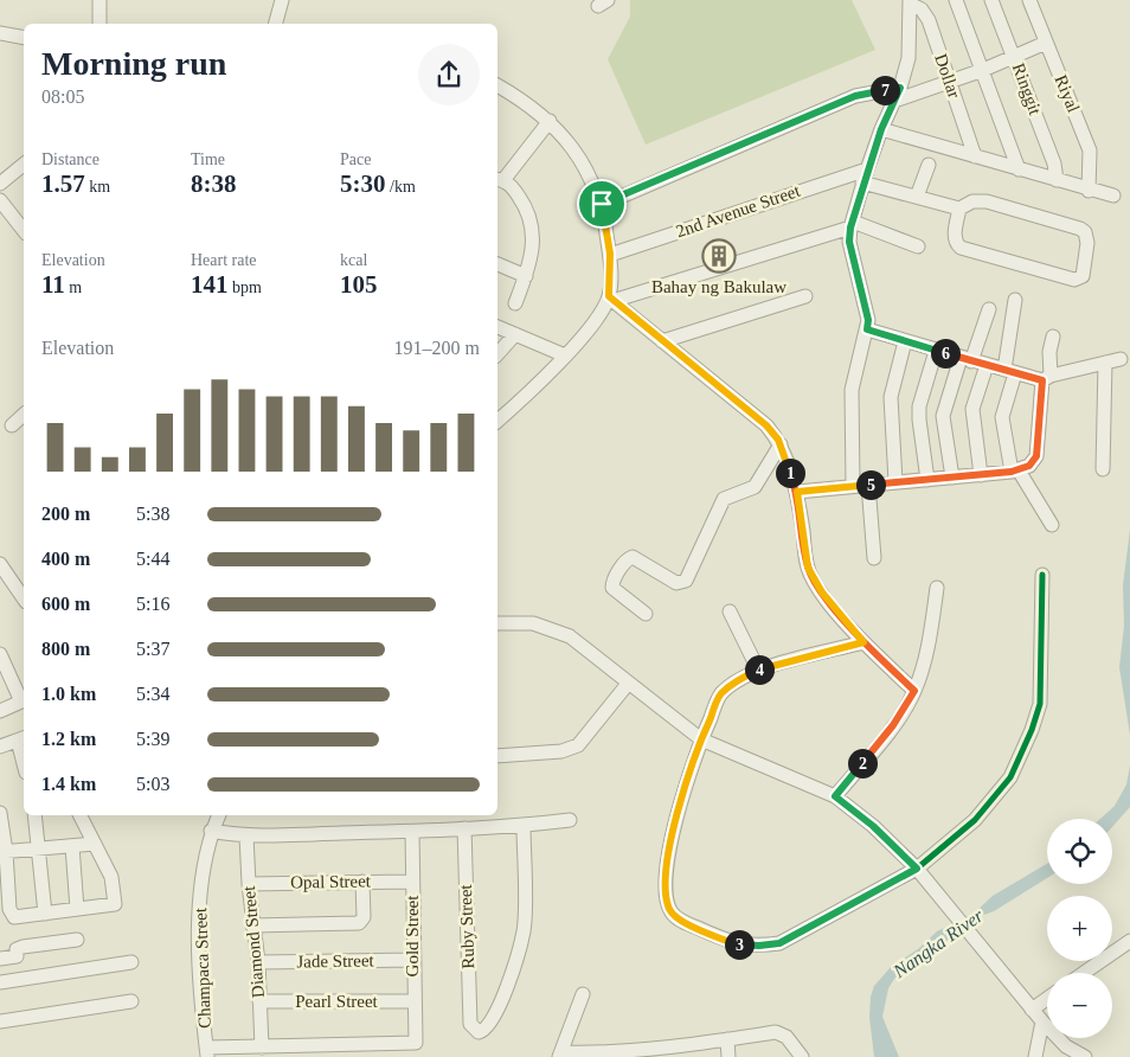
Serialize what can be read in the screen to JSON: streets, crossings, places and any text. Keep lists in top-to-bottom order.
{
  "streets": {
    "street": [
      "Dollar",
      "Ringgit",
      "Riyal",
      "2nd Avenue Street",
      "Opal Street",
      "Ruby Street",
      "Gold Street",
      "Diamond Street",
      "Jade Street",
      "Champaca Street",
      "Pearl Street"
    ]
  },
  "crossings": [
    ["Opal Street", "Gold Street"],
    ["Opal Street", "Diamond Street"],
    ["Gold Street", "Diamond Street"],
    ["Gold Street", "Jade Street"],
    ["Gold Street", "Pearl Street"],
    ["Diamond Street", "Jade Street"],
    ["Diamond Street", "Pearl Street"]
  ],
  "water": ["Nangka River"],
  "places": {
    "building": ["Bahay ng Bakulaw"]
  },
  "page": {
    "heading": ["Morning run", "08:05"],
    "pins": [
      "7",
      "6",
      "1",
      "5",
      "4",
      "2",
      "3"
    ],
    "stats": [
      ["Distance", "1.57 km"],
      ["Time", "8:38"],
      ["Pace", "5:30 /km"],
      ["Elevation", "11 m"],
      ["Heart rate", "141 bpm"],
      ["kcal", "105"]
    ],
    "chart": ["Elevation", "191–200 m"],
    "list": [
      {
        "name": "200 m",
        "note": "5:38"
      },
      {
        "name": "400 m",
        "note": "5:44"
      },
      {
        "name": "600 m",
        "note": "5:16"
      },
      {
        "name": "800 m",
        "note": "5:37"
      },
      {
        "name": "1.0 km",
        "note": "5:34"
      },
      {
        "name": "1.2 km",
        "note": "5:39"
      },
      {
        "name": "1.4 km",
        "note": "5:03"
      }
    ],
    "map_buttons": ["+", "−"]
  }
}
